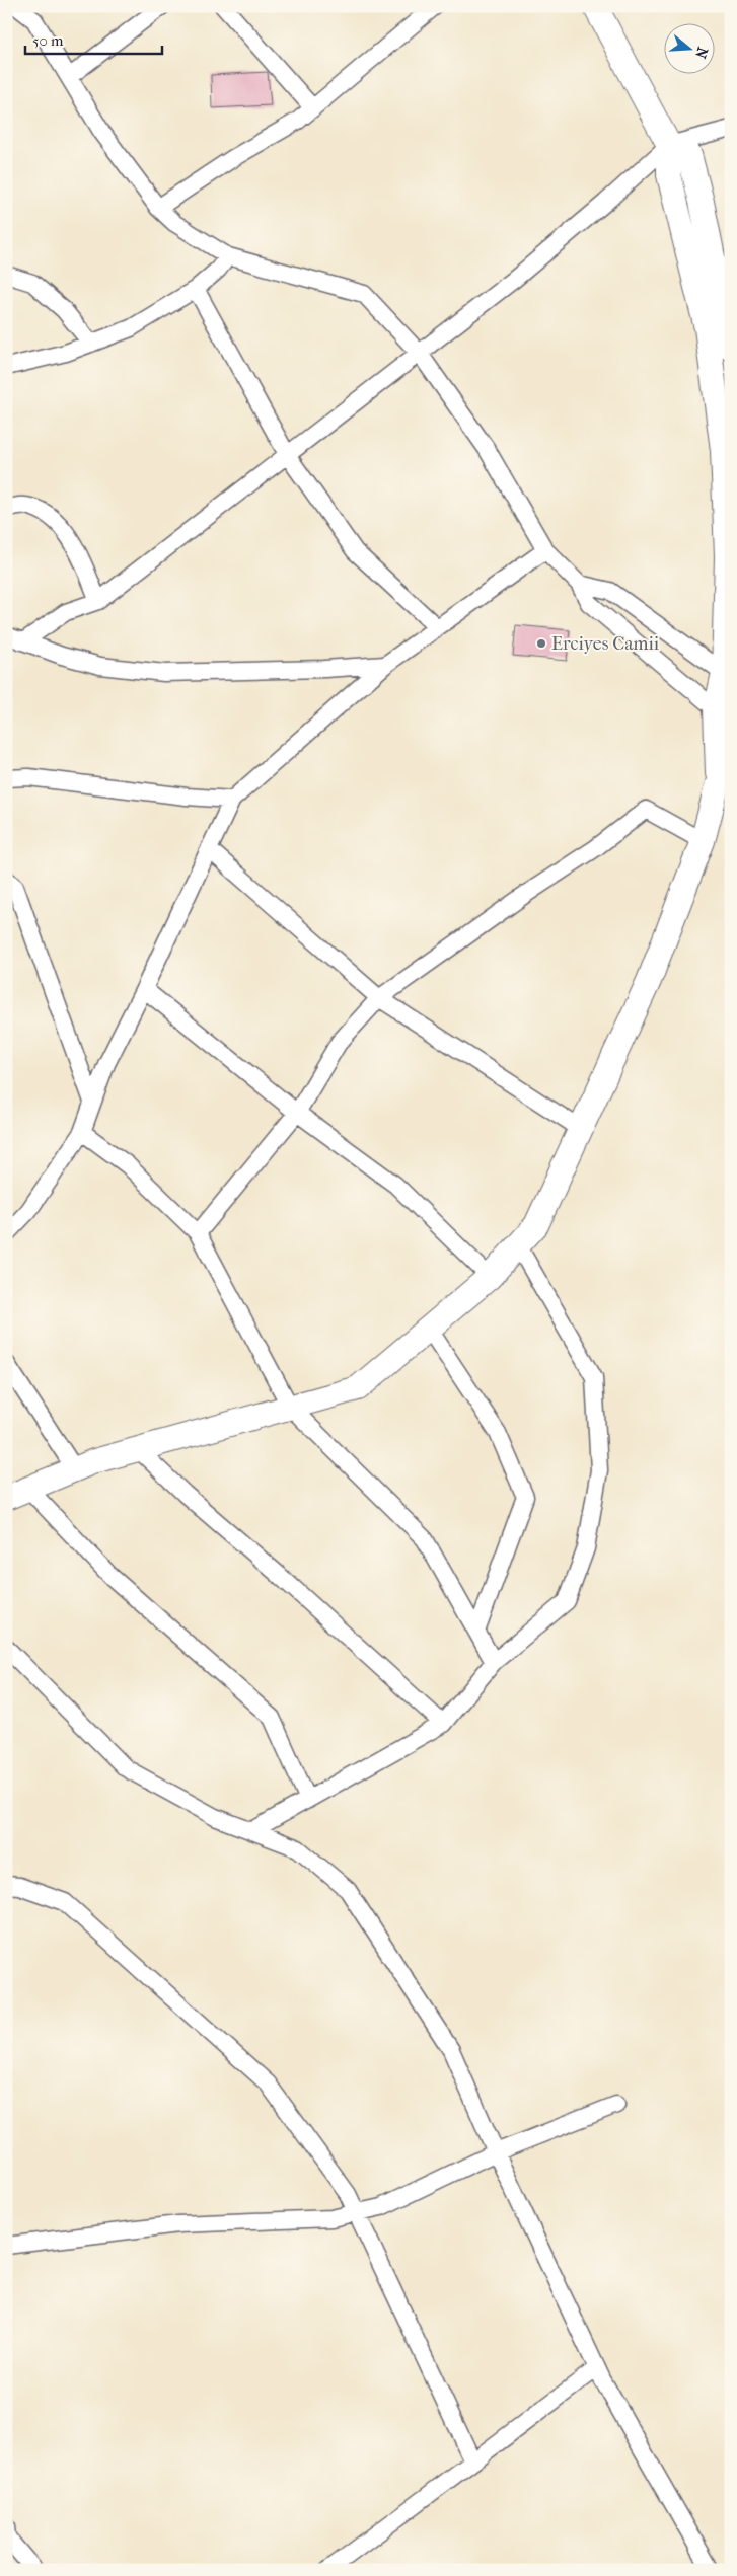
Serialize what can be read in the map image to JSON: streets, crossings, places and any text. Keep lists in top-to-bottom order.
{
  "places": ["Erciyes Camii"],
  "scale_bar": "50 m",
  "north": "right"
}
